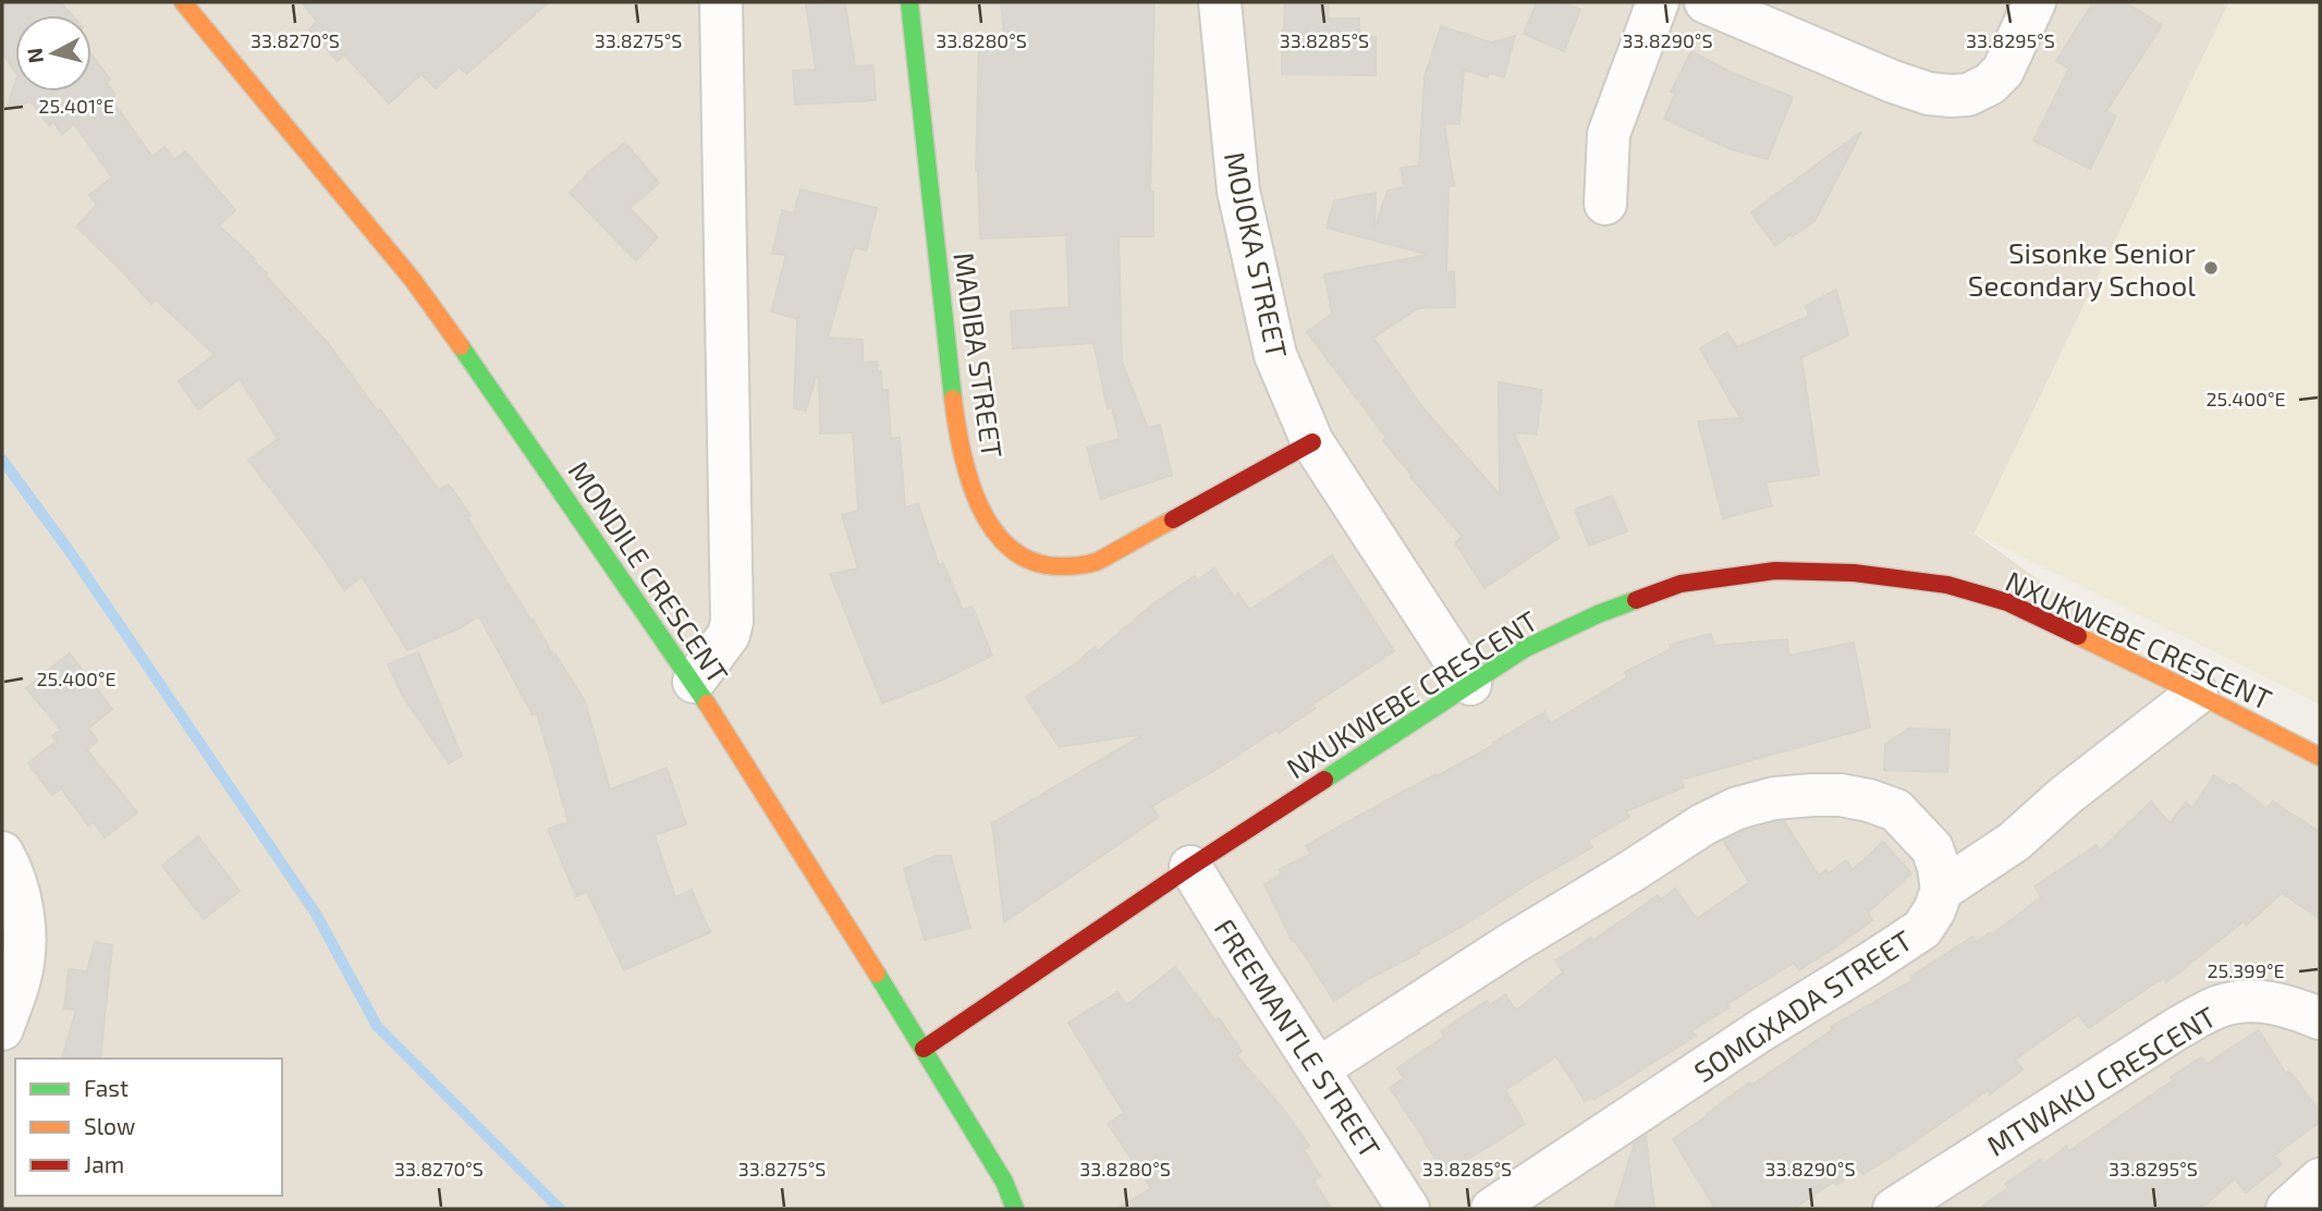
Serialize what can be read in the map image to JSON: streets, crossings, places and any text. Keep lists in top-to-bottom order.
{
  "streets": {
    "street": [
      "MOJOKA STREET",
      "MADIBA STREET",
      "MONDILE CRESCENT",
      "NXUKWEBE CRESCENT",
      "SOMGXADA STREET",
      "FREEMANTLE STREET",
      "MTWAKU CRESCENT"
    ]
  },
  "crossings": [
    ["MOJOKA STREET", "MADIBA STREET"],
    ["MOJOKA STREET", "NXUKWEBE CRESCENT"],
    ["MONDILE CRESCENT", "NXUKWEBE CRESCENT"],
    ["NXUKWEBE CRESCENT", "FREEMANTLE STREET"]
  ],
  "places": ["Sisonke Senior Secondary School"],
  "legend": ["Fast", "Slow", "Jam"],
  "north": "left",
  "coordinates": [
    "33.8270°S",
    "33.8275°S",
    "33.8280°S",
    "33.8285°S",
    "33.8290°S",
    "33.8295°S",
    "25.401°E",
    "25.400°E",
    "25.399°E"
  ]
}
